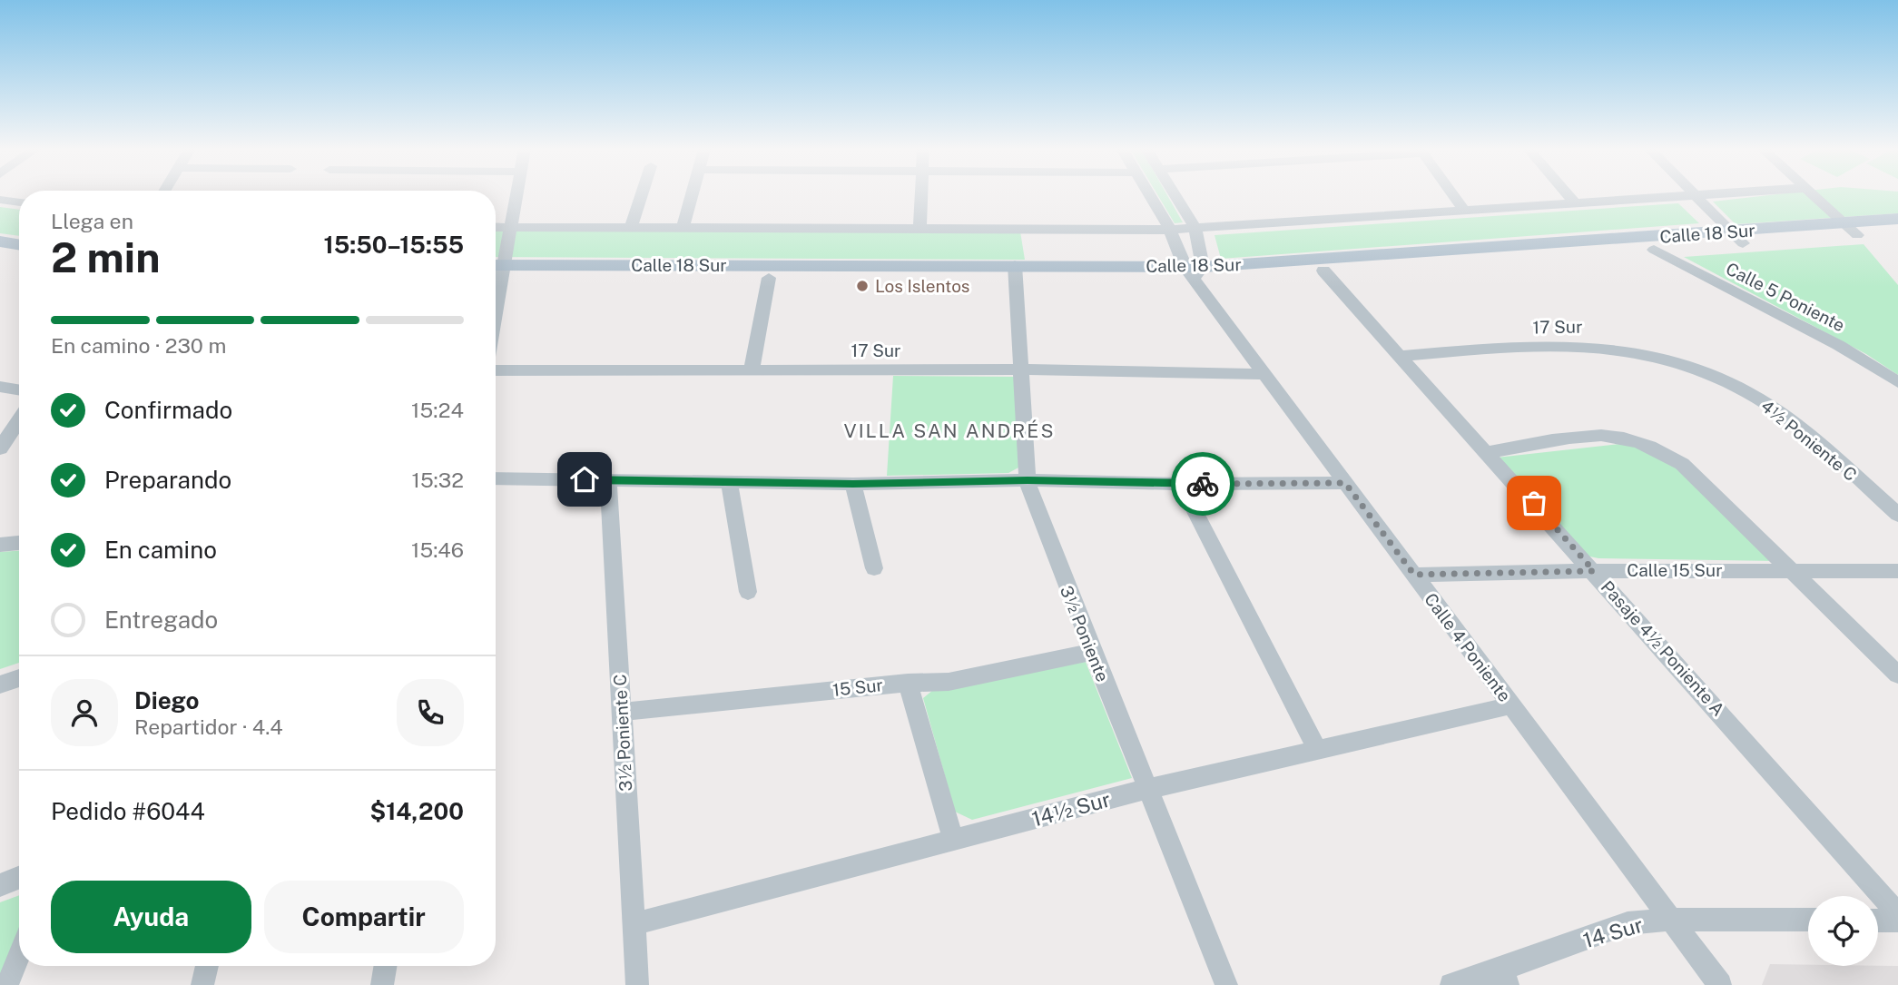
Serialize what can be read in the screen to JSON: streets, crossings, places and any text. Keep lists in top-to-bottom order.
{
  "streets": {
    "main road": ["Calle 18 Sur"],
    "street": [
      "Calle 5 Poniente",
      "17 Sur",
      "4½ Poniente C",
      "Calle 15 Sur",
      "3½ Poniente",
      "Calle 4 Poniente",
      "Pasaje 4½ Poniente A",
      "15 Sur",
      "3½ Poniente C",
      "14½ Sur",
      "14 Sur"
    ]
  },
  "crossings": [
    ["Calle 18 Sur", "Calle 5 Poniente"],
    ["Calle 18 Sur", "3½ Poniente"],
    ["Calle 18 Sur", "Calle 4 Poniente"],
    ["Calle 18 Sur", "Pasaje 4½ Poniente A"],
    ["17 Sur", "4½ Poniente C"],
    ["17 Sur", "3½ Poniente"],
    ["17 Sur", "Calle 4 Poniente"],
    ["17 Sur", "Pasaje 4½ Poniente A"],
    ["Calle 15 Sur", "Calle 4 Poniente"],
    ["Calle 15 Sur", "Pasaje 4½ Poniente A"],
    ["3½ Poniente", "15 Sur"],
    ["3½ Poniente", "14½ Sur"],
    ["Calle 4 Poniente", "14½ Sur"],
    ["Calle 4 Poniente", "14 Sur"],
    ["15 Sur", "3½ Poniente C"],
    ["3½ Poniente C", "14½ Sur"]
  ],
  "districts": ["VILLA SAN ANDRÉS"],
  "places": ["Los Islentos"],
  "page": {
    "heading": ["2 min", "Llega en", "15:50–15:55"],
    "panel": [
      "Diego",
      "Repartidor · 4.4",
      "Pedido #6044",
      "$14,200"
    ],
    "bar": "En camino · 230 m",
    "list": [
      ["Confirmado", "15:24"],
      ["Preparando", "15:32"],
      ["En camino", "15:46"],
      "Entregado"
    ],
    "buttons": ["Ayuda", "Compartir"]
  }
}
